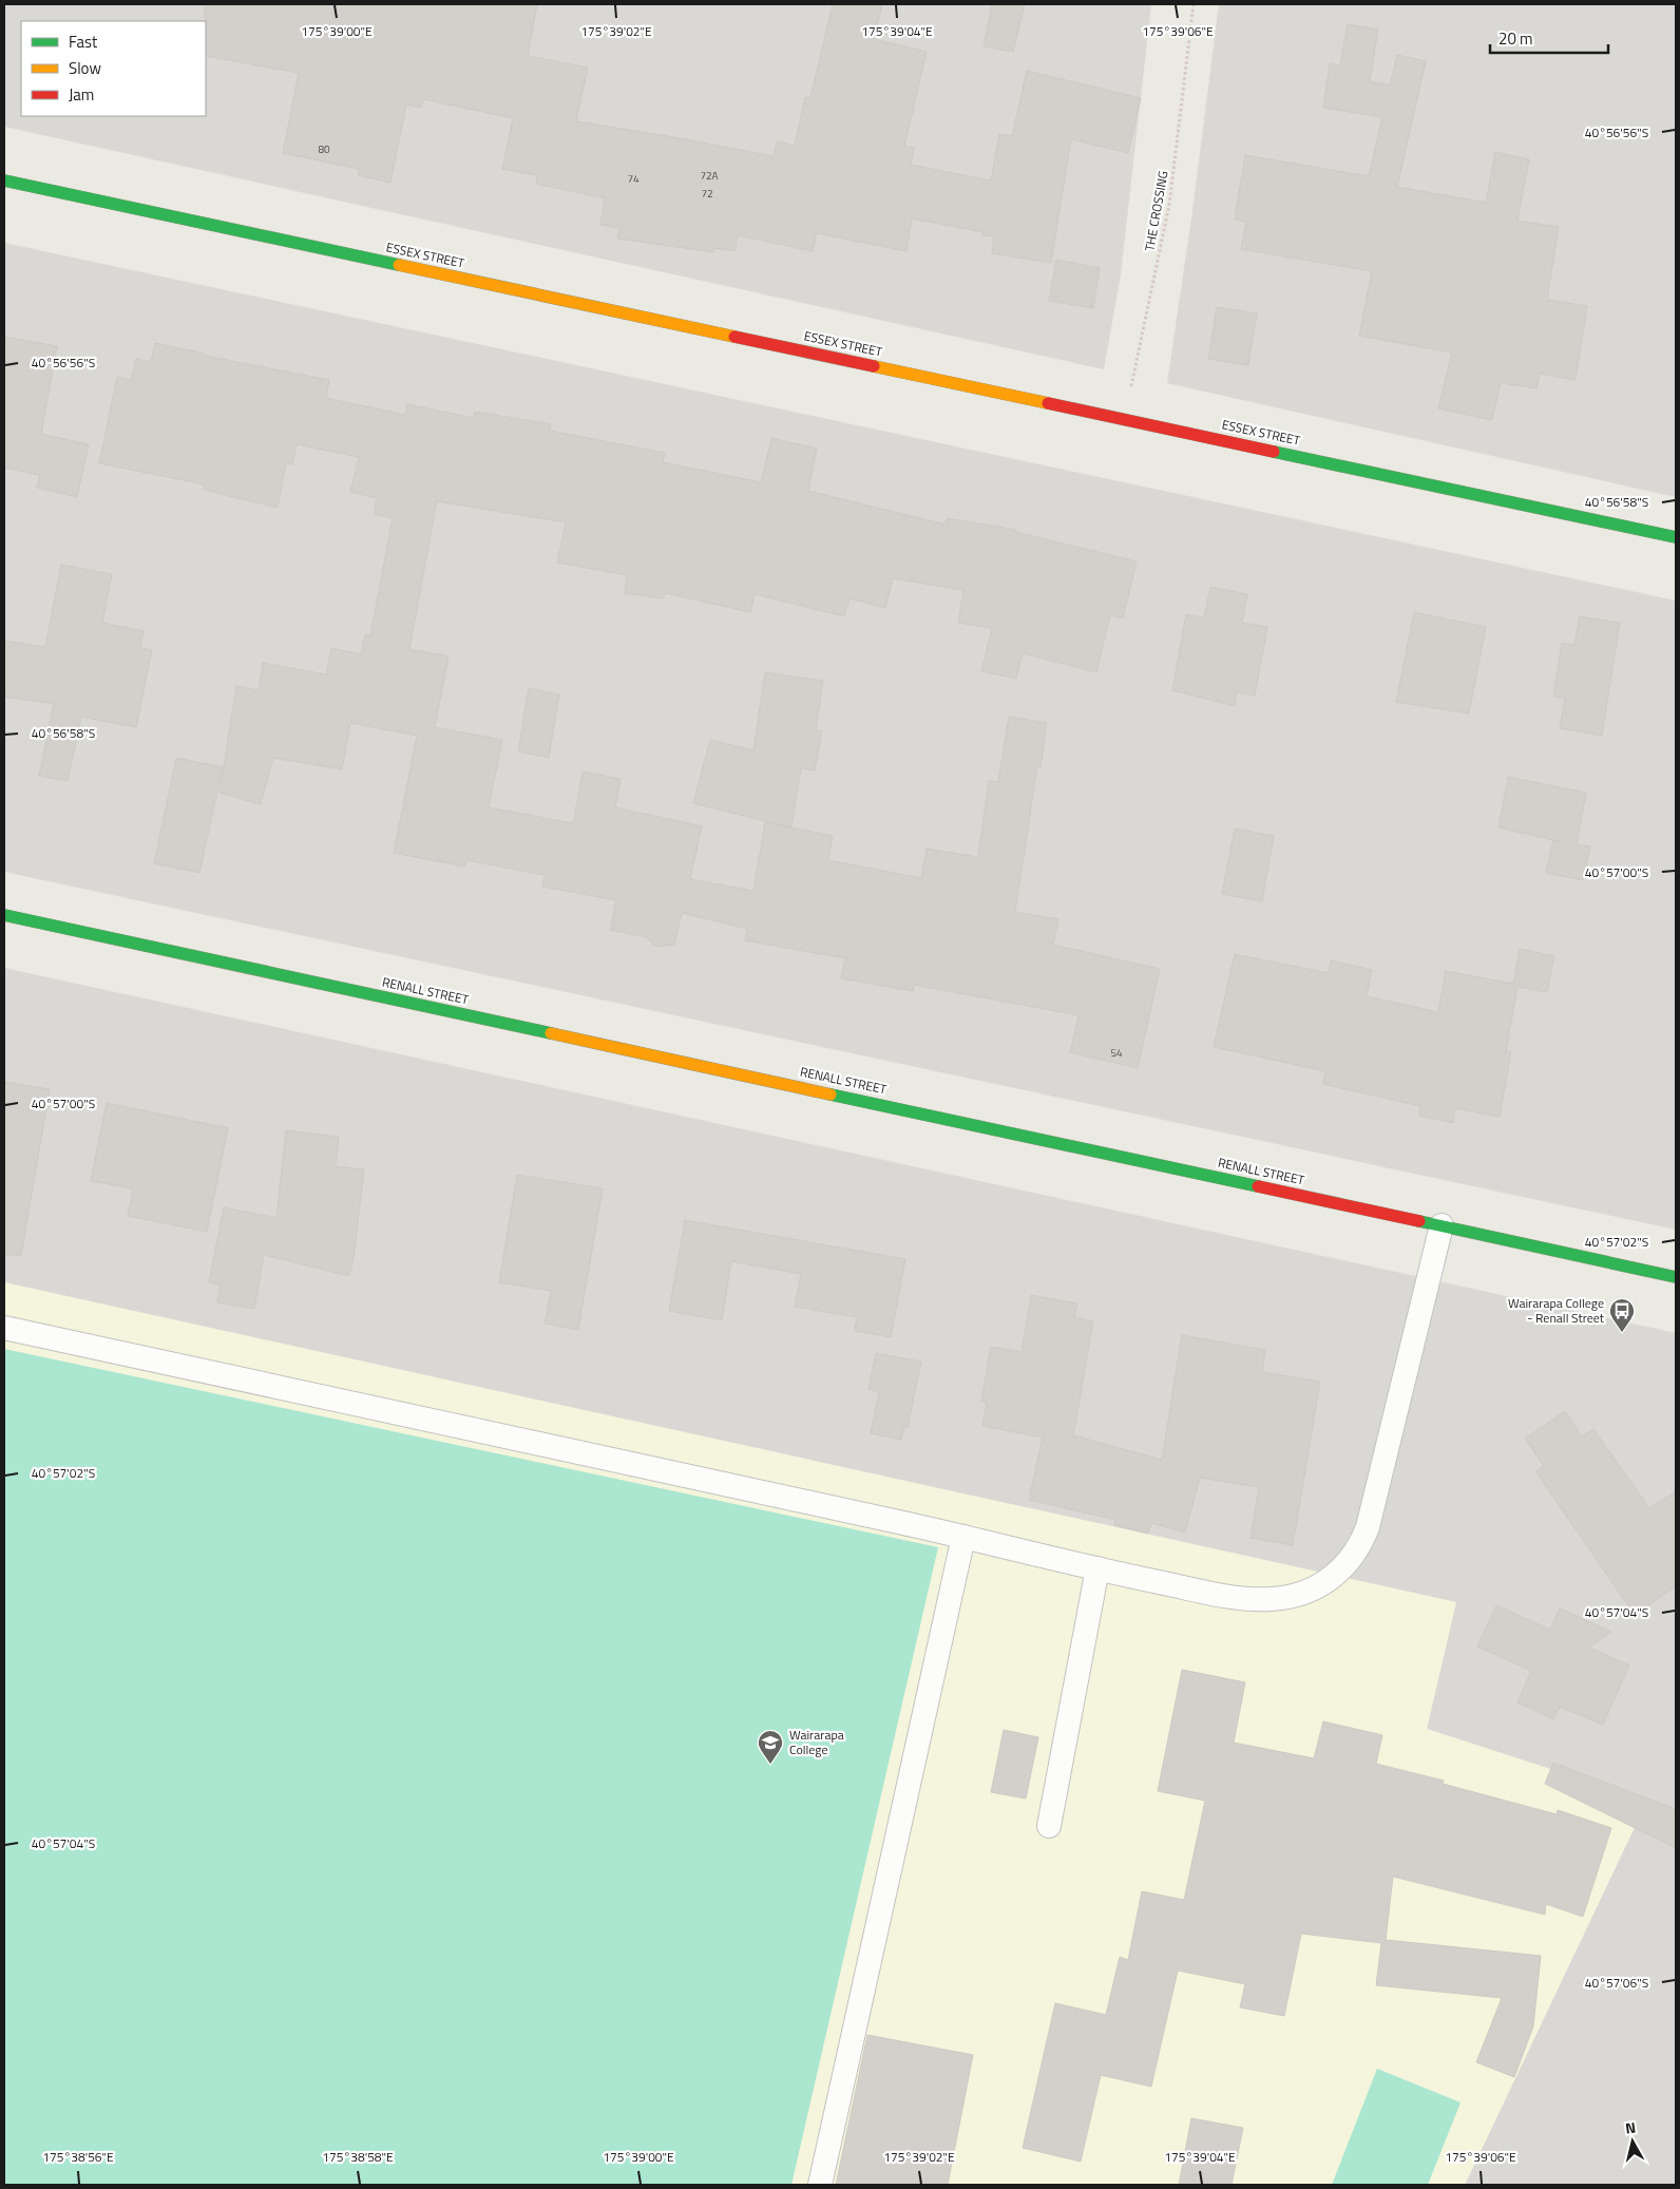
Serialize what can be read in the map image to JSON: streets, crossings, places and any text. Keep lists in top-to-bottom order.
{
  "streets": {
    "street": ["ESSEX STREET", "RENALL STREET"],
    "path": ["THE CROSSING"]
  },
  "crossings": [
    ["THE CROSSING", "ESSEX STREET"]
  ],
  "places": {
    "bus stop": ["Wairarapa College - Renall Street"],
    "school or university": ["Wairarapa College"]
  },
  "house_numbers": [
    "80",
    "72A",
    "74",
    "72",
    "54"
  ],
  "legend": ["Fast", "Slow", "Jam"],
  "scale_bar": "20 m",
  "north": "top",
  "coordinates": [
    "175°39'00\"E",
    "175°39'02\"E",
    "175°39'04\"E",
    "175°39'06\"E",
    "40°56'56\"S",
    "40°56'58\"S",
    "40°57'00\"S",
    "40°57'02\"S",
    "40°57'04\"S",
    "40°57'06\"S",
    "175°38'56\"E",
    "175°38'58\"E"
  ]
}
